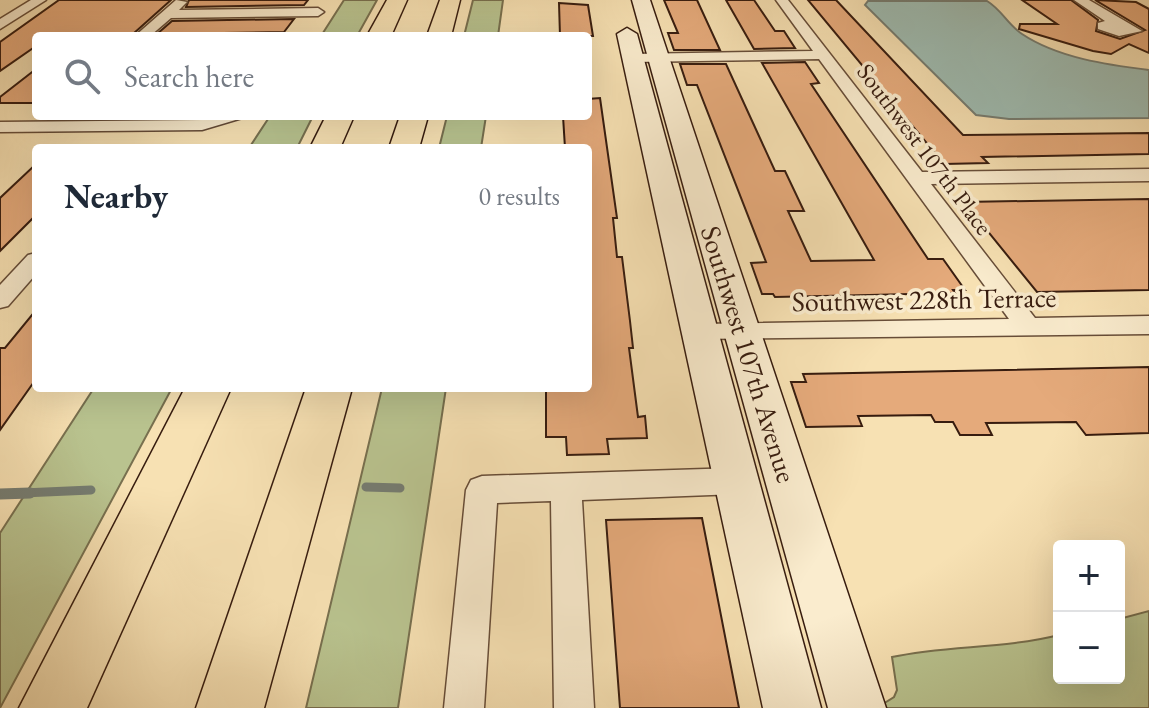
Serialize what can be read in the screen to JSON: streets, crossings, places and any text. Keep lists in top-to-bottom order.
{
  "streets": {
    "street": ["Southwest 107th Place", "Southwest 228th Terrace", "Southwest 107th Avenue"]
  },
  "crossings": [
    ["Southwest 107th Place", "Southwest 228th Terrace"],
    ["Southwest 228th Terrace", "Southwest 107th Avenue"]
  ],
  "page": {
    "search": "Search here",
    "heading": ["Nearby", "0 results"],
    "map_buttons": ["+", "−"]
  }
}
